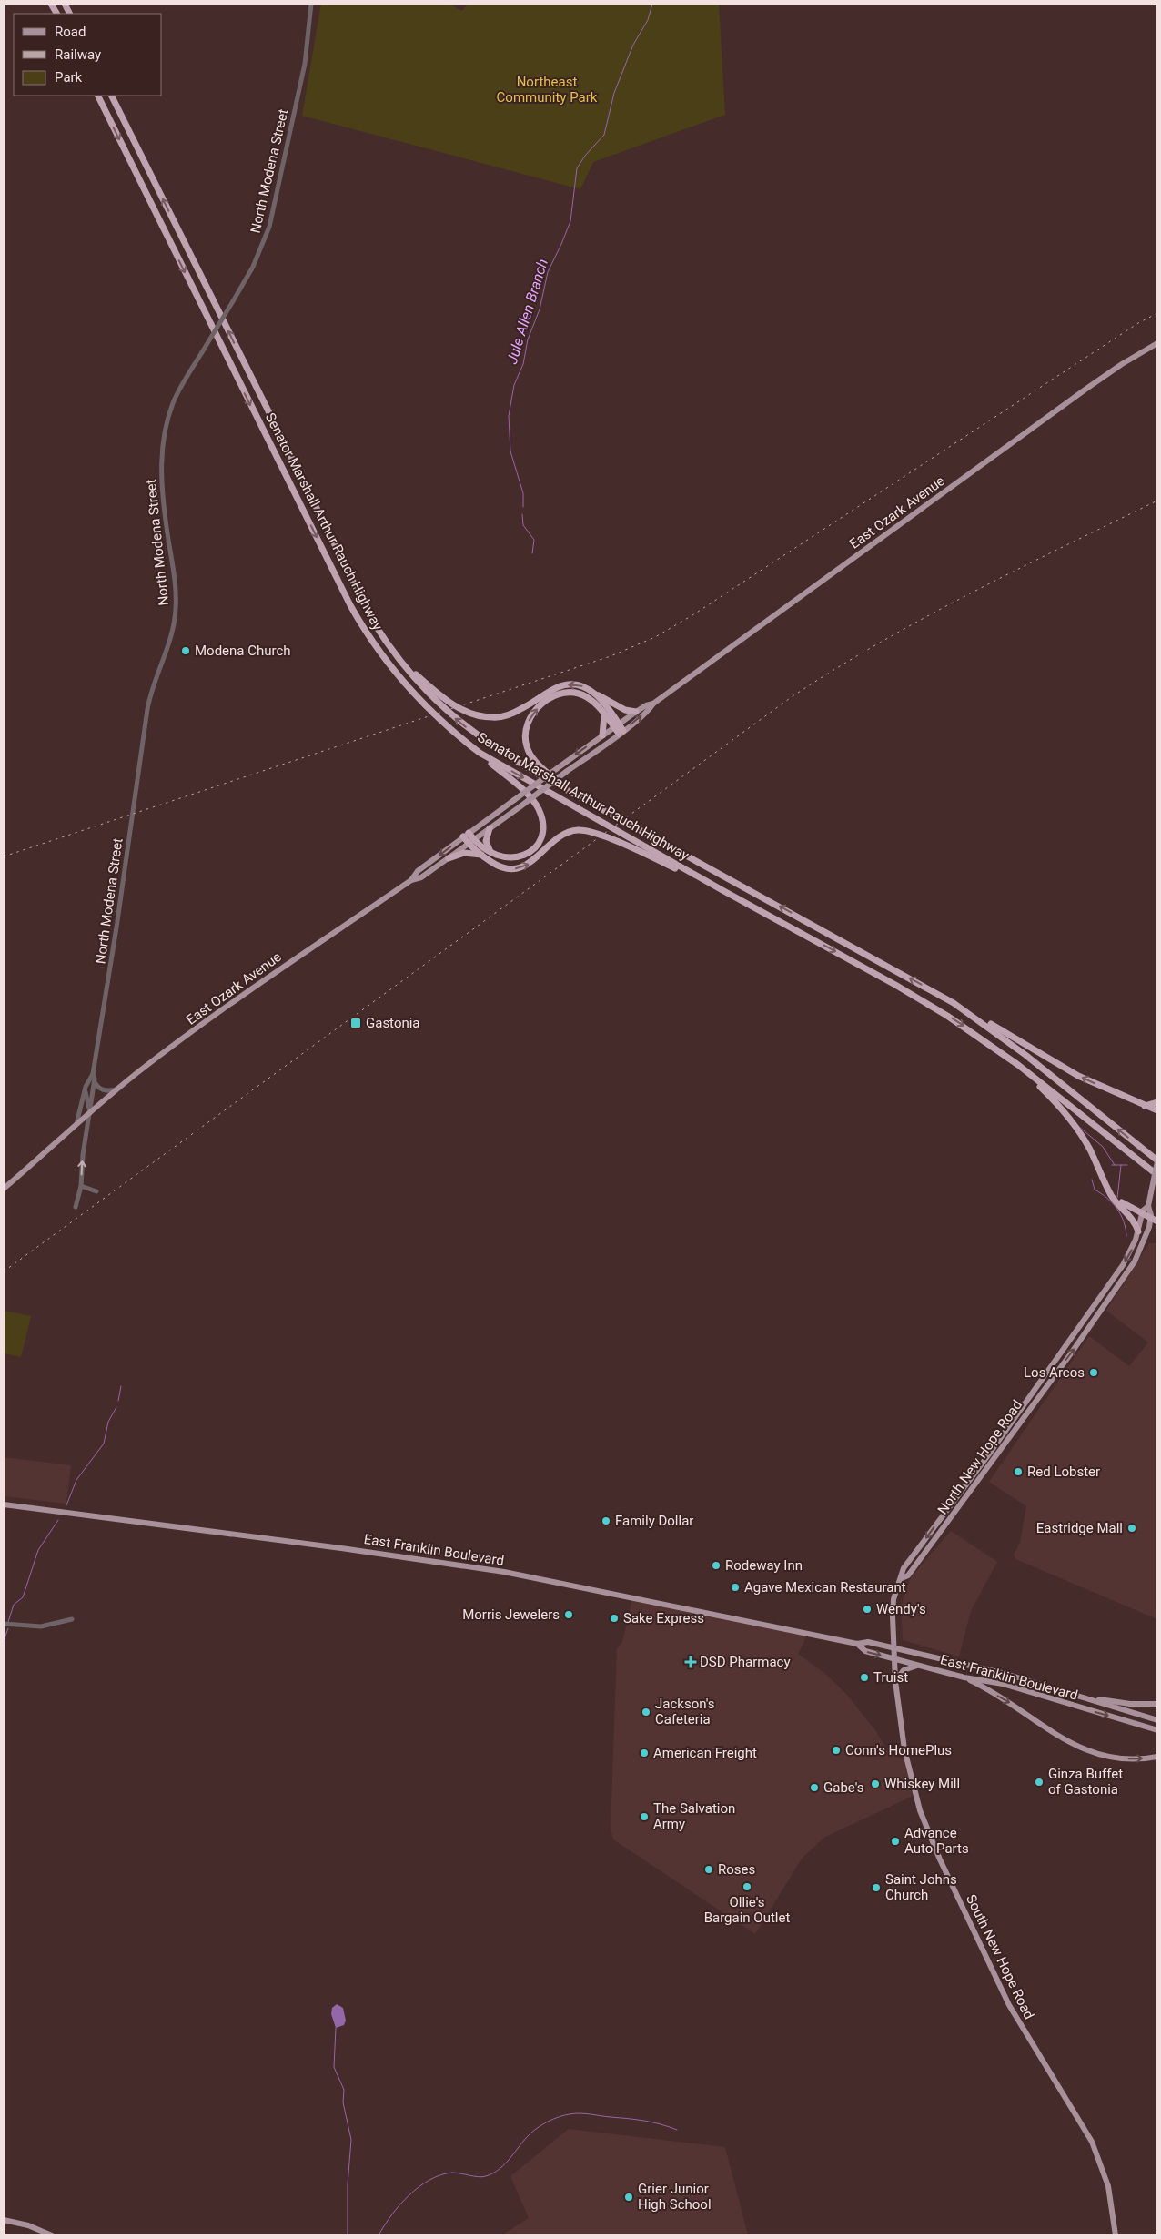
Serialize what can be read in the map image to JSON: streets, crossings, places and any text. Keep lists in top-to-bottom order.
{
  "streets": {
    "highway": ["Senator Marshall Arthur Rauch Highway"],
    "main road": [
      "East Ozark Avenue",
      "North New Hope Road",
      "East Franklin Boulevard",
      "South New Hope Road"
    ],
    "street": ["North Modena Street"]
  },
  "crossings": [
    ["North Modena Street", "East Ozark Avenue"],
    ["Senator Marshall Arthur Rauch Highway", "North New Hope Road"],
    ["North New Hope Road", "East Franklin Boulevard"],
    ["North New Hope Road", "South New Hope Road"],
    ["East Franklin Boulevard", "South New Hope Road"]
  ],
  "water": ["Jule Allen Branch"],
  "parks": ["Northeast Community Park"],
  "places": {
    "other": [
      "Modena Church",
      "Los Arcos",
      "Red Lobster",
      "Family Dollar",
      "Eastridge Mall",
      "Rodeway Inn",
      "Agave Mexican Restaurant",
      "Wendy's",
      "Morris Jewelers",
      "Sake Express",
      "Truist",
      "Jackson's Cafeteria",
      "Conn's HomePlus",
      "American Freight",
      "Ginza Buffet of Gastonia",
      "Whiskey Mill",
      "Gabe's",
      "The Salvation Army",
      "Advance Auto Parts",
      "Roses",
      "Ollie's Bargain Outlet",
      "Saint Johns Church",
      "Grier Junior High School"
    ],
    "transit": ["Gastonia"],
    "health": ["DSD Pharmacy"]
  },
  "legend": ["Road", "Railway", "Park"]
}
